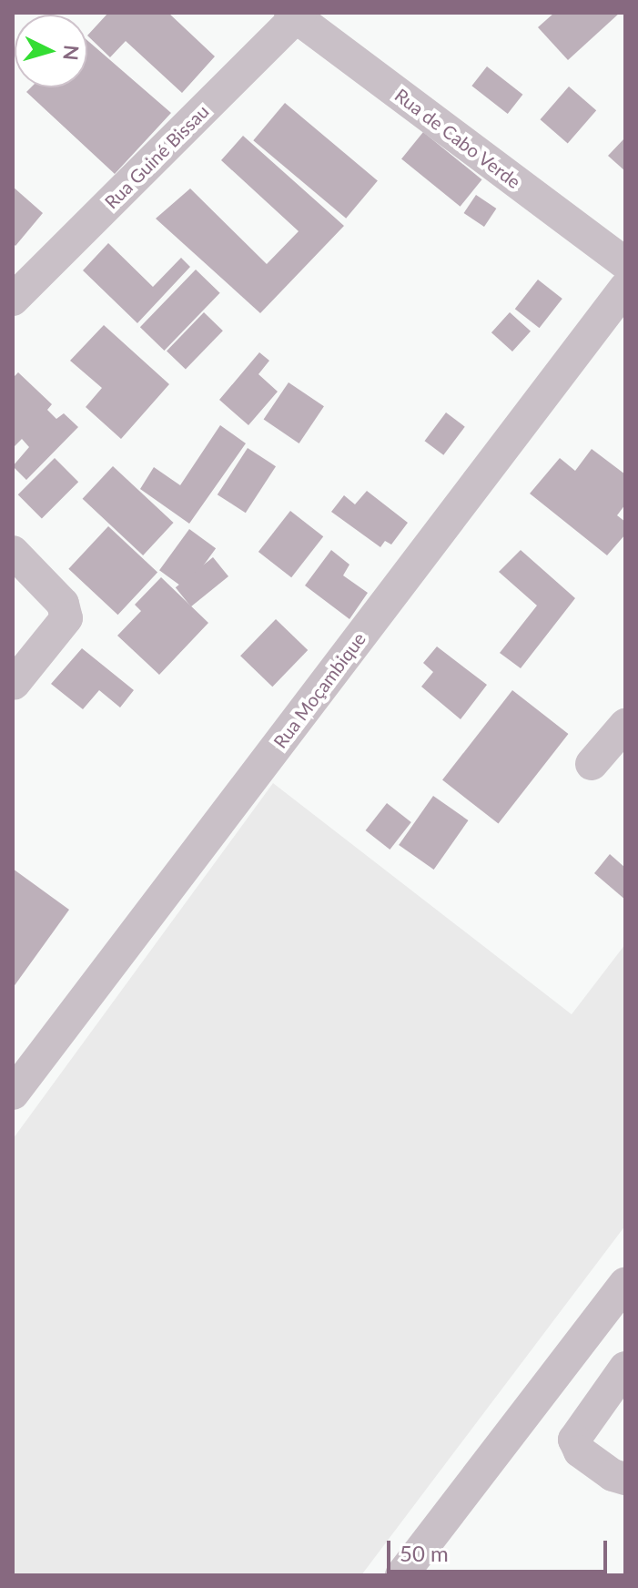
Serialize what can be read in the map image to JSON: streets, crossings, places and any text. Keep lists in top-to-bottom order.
{
  "streets": {
    "street": ["Rua de Cabo Verde", "Rua Guiné Bissau", "Rua Moçambique"]
  },
  "crossings": [
    ["Rua de Cabo Verde", "Rua Guiné Bissau"]
  ],
  "scale_bar": "50 m",
  "north": "right"
}
